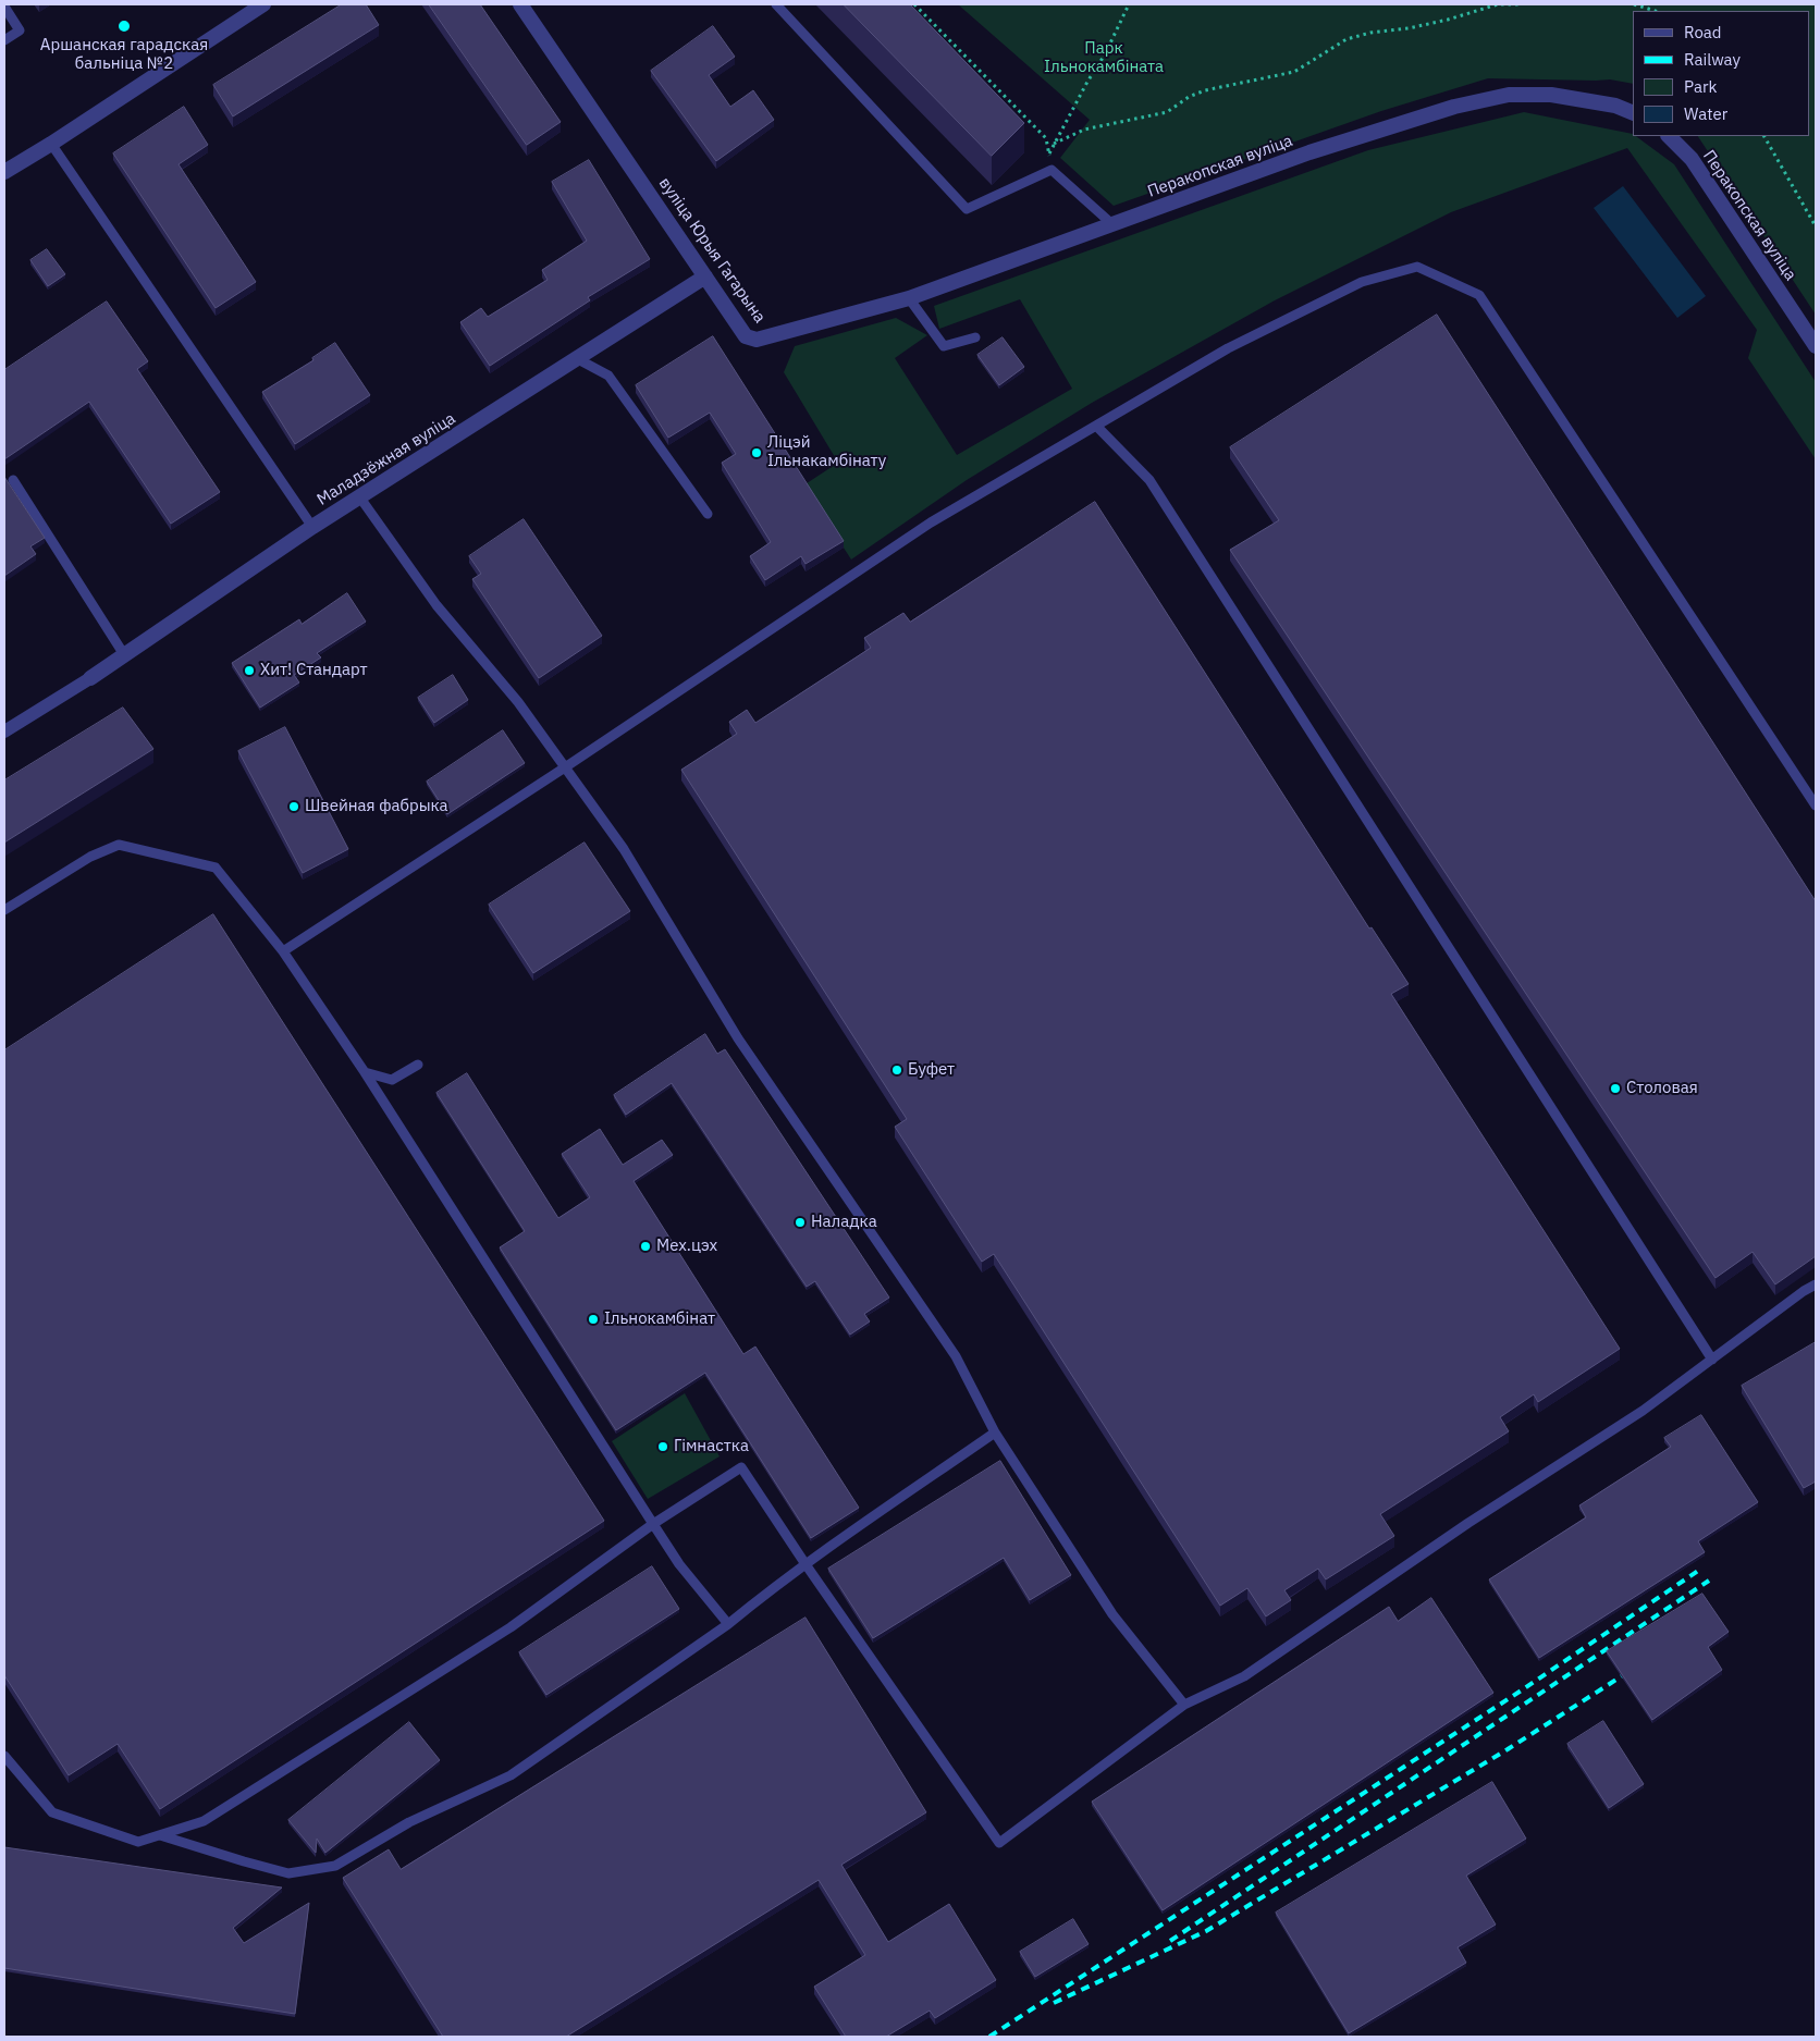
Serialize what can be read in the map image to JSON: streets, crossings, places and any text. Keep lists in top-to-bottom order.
{
  "streets": {
    "street": ["Перакопская вуліца", "вуліца Юрыя Гагарына", "Маладзёжная вуліца"]
  },
  "crossings": [
    ["Перакопская вуліца", "вуліца Юрыя Гагарына"],
    ["вуліца Юрыя Гагарына", "Маладзёжная вуліца"]
  ],
  "parks": ["Парк Ільнокамбіната"],
  "places": [
    "Аршанская гарадская бальніца №2",
    "Ліцэй Ільнакамбінату",
    "Хит! Стандарт",
    "Швейная фабрыка",
    "Буфет",
    "Столовая",
    "Наладка",
    "Мех.цэх",
    "Ільнокамбінат",
    "Гімнастка"
  ],
  "legend": [
    "Road",
    "Railway",
    "Park",
    "Water"
  ]
}
